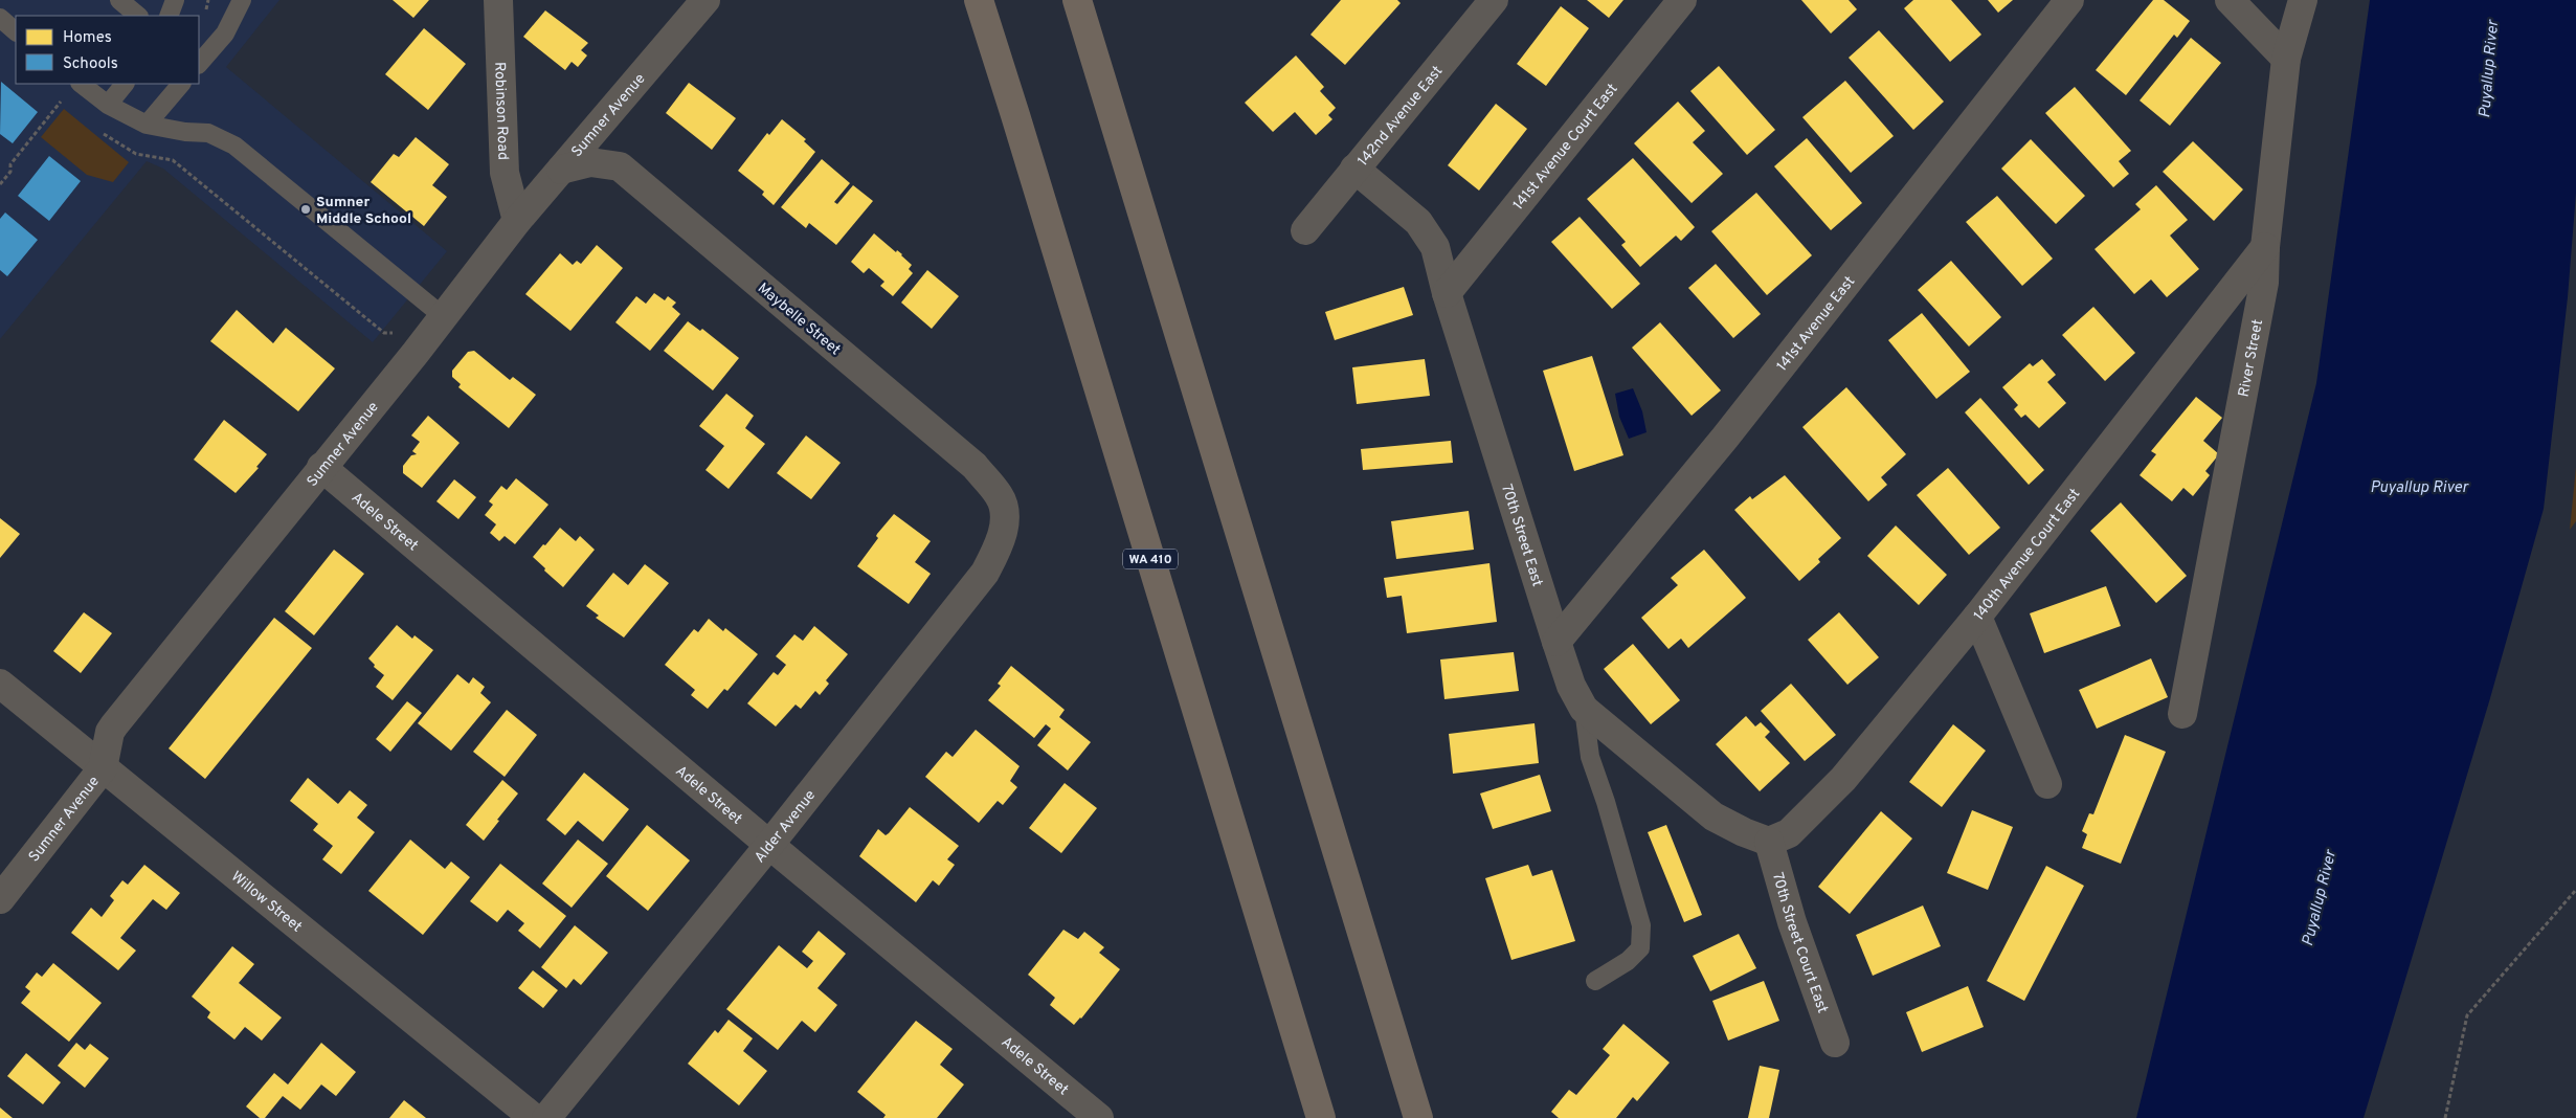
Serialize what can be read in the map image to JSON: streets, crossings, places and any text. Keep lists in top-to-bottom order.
{
  "streets": {
    "highway": ["WA 410"],
    "street": [
      "Robinson Road",
      "Sumner Avenue",
      "142nd Avenue East",
      "141st Avenue Court East",
      "Maybelle Street",
      "141st Avenue East",
      "River Street",
      "Adele Street",
      "70th Street East",
      "140th Avenue Court East",
      "Alder Avenue",
      "Willow Street",
      "70th Street Court East"
    ]
  },
  "crossings": [
    ["Robinson Road", "Sumner Avenue"],
    ["Sumner Avenue", "Maybelle Street"],
    ["Sumner Avenue", "Adele Street"],
    ["Sumner Avenue", "Willow Street"],
    ["142nd Avenue East", "70th Street East"],
    ["141st Avenue Court East", "70th Street East"],
    ["Maybelle Street", "Alder Avenue"],
    ["141st Avenue East", "70th Street East"],
    ["River Street", "140th Avenue Court East"],
    ["Adele Street", "Alder Avenue"],
    ["70th Street East", "140th Avenue Court East"],
    ["70th Street East", "70th Street Court East"],
    ["140th Avenue Court East", "70th Street Court East"]
  ],
  "water": ["Puyallup River"],
  "places": ["Sumner Middle School"],
  "legend": ["Homes", "Schools"]
}
